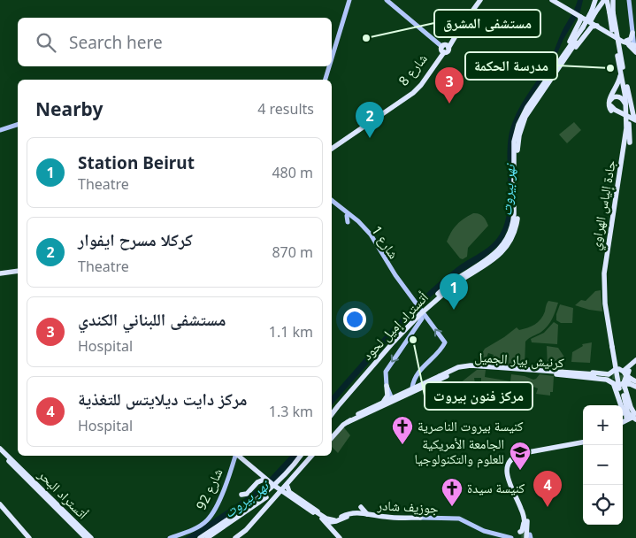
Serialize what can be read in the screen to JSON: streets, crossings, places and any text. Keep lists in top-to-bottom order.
{
  "streets": {
    "highway": [
      "شارع 8",
      "جادة إلياس الهراوي",
      "أتستراد إميل لحود",
      "كرنيش بيار الجميل",
      "أتستراد البحر",
      "جوزيف شادر"
    ],
    "main road": ["شارع 1", "شارع 92"]
  },
  "water": ["نهر بيروت"],
  "places": {
    "other": ["مستشفى المشرق", "مدرسة الحكمة", "مركز فنون بيروت"],
    "church": ["كنيسة بيروت الناصرية", "كنيسة سيدة"],
    "school or university": ["الجامعة الأمريكية للعلوم والتكنولوجيا"]
  },
  "page": {
    "search": "Search here",
    "pins": [
      "3",
      "2",
      "1",
      "4"
    ],
    "heading": ["Nearby", "4 results"],
    "list": [
      {
        "mark": "1",
        "name": "Station Beirut",
        "note": "Theatre",
        "value": "480 m"
      },
      {
        "mark": "2",
        "name": "كركلا مسرح ايفوار",
        "note": "Theatre",
        "value": "870 m"
      },
      {
        "mark": "3",
        "name": "مستشفى اللبناني الكندي",
        "note": "Hospital",
        "value": "1.1 km"
      },
      {
        "mark": "4",
        "name": "مركز دايت ديلايتس للتغذية",
        "note": "Hospital",
        "value": "1.3 km"
      }
    ],
    "map_buttons": ["+", "−"]
  }
}
